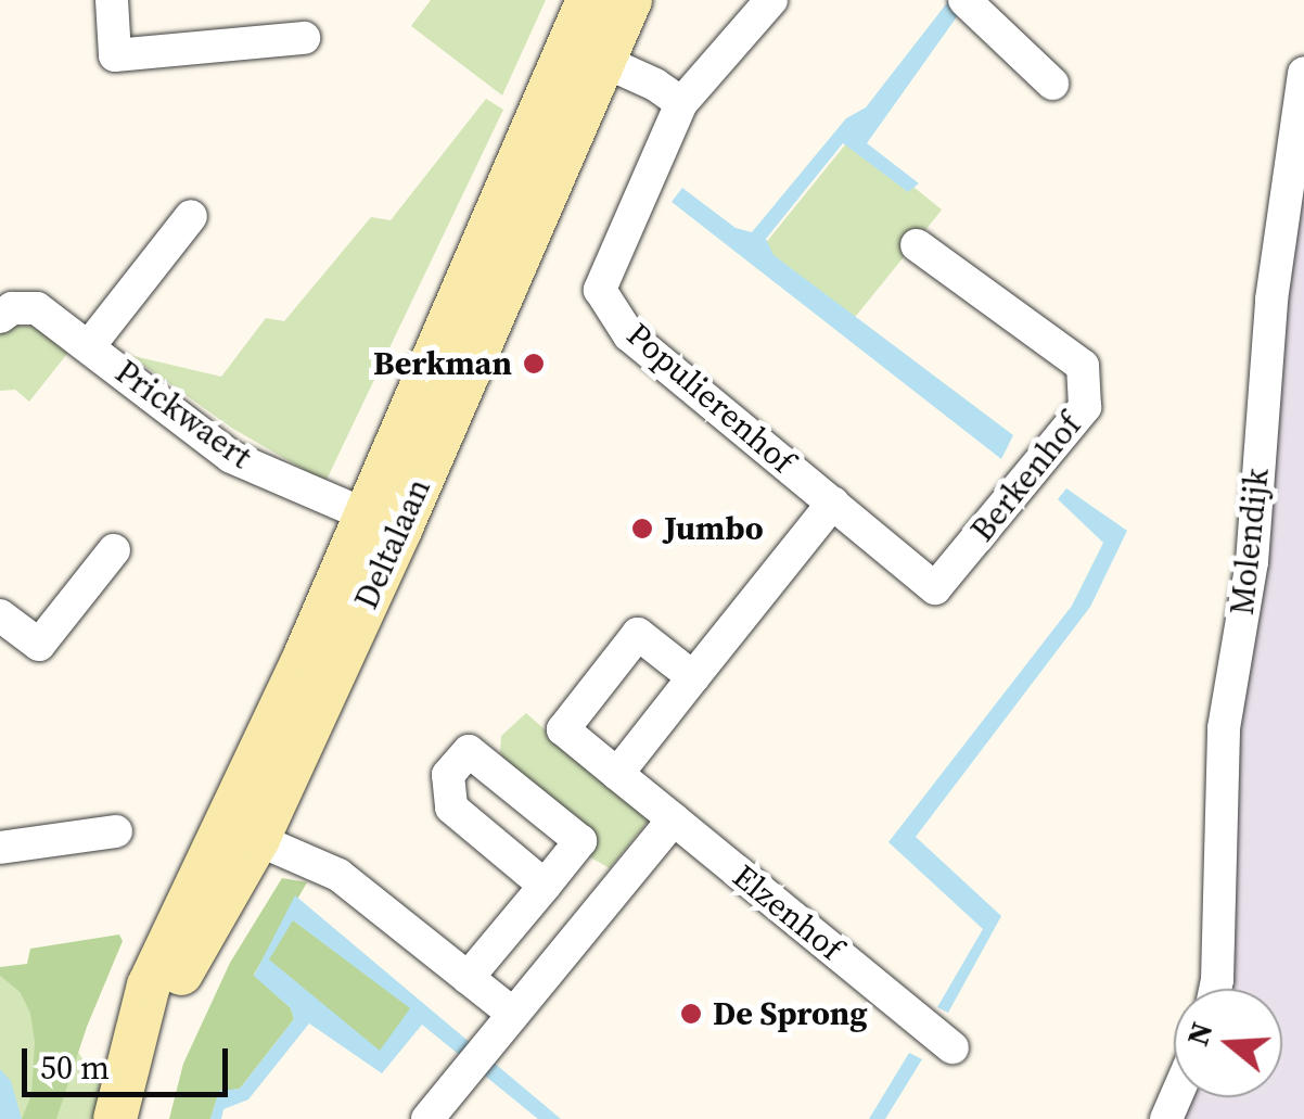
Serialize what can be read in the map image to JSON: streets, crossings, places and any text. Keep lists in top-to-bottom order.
{
  "streets": {
    "street": [
      "Populierenhof",
      "Prickwaert",
      "Berkenhof",
      "Molendijk",
      "Deltalaan",
      "Elzenhof"
    ]
  },
  "crossings": [
    ["Populierenhof", "Berkenhof"],
    ["Prickwaert", "Deltalaan"]
  ],
  "places": ["Berkman", "Jumbo", "De Sprong"],
  "scale_bar": "50 m",
  "north": "left"
}
